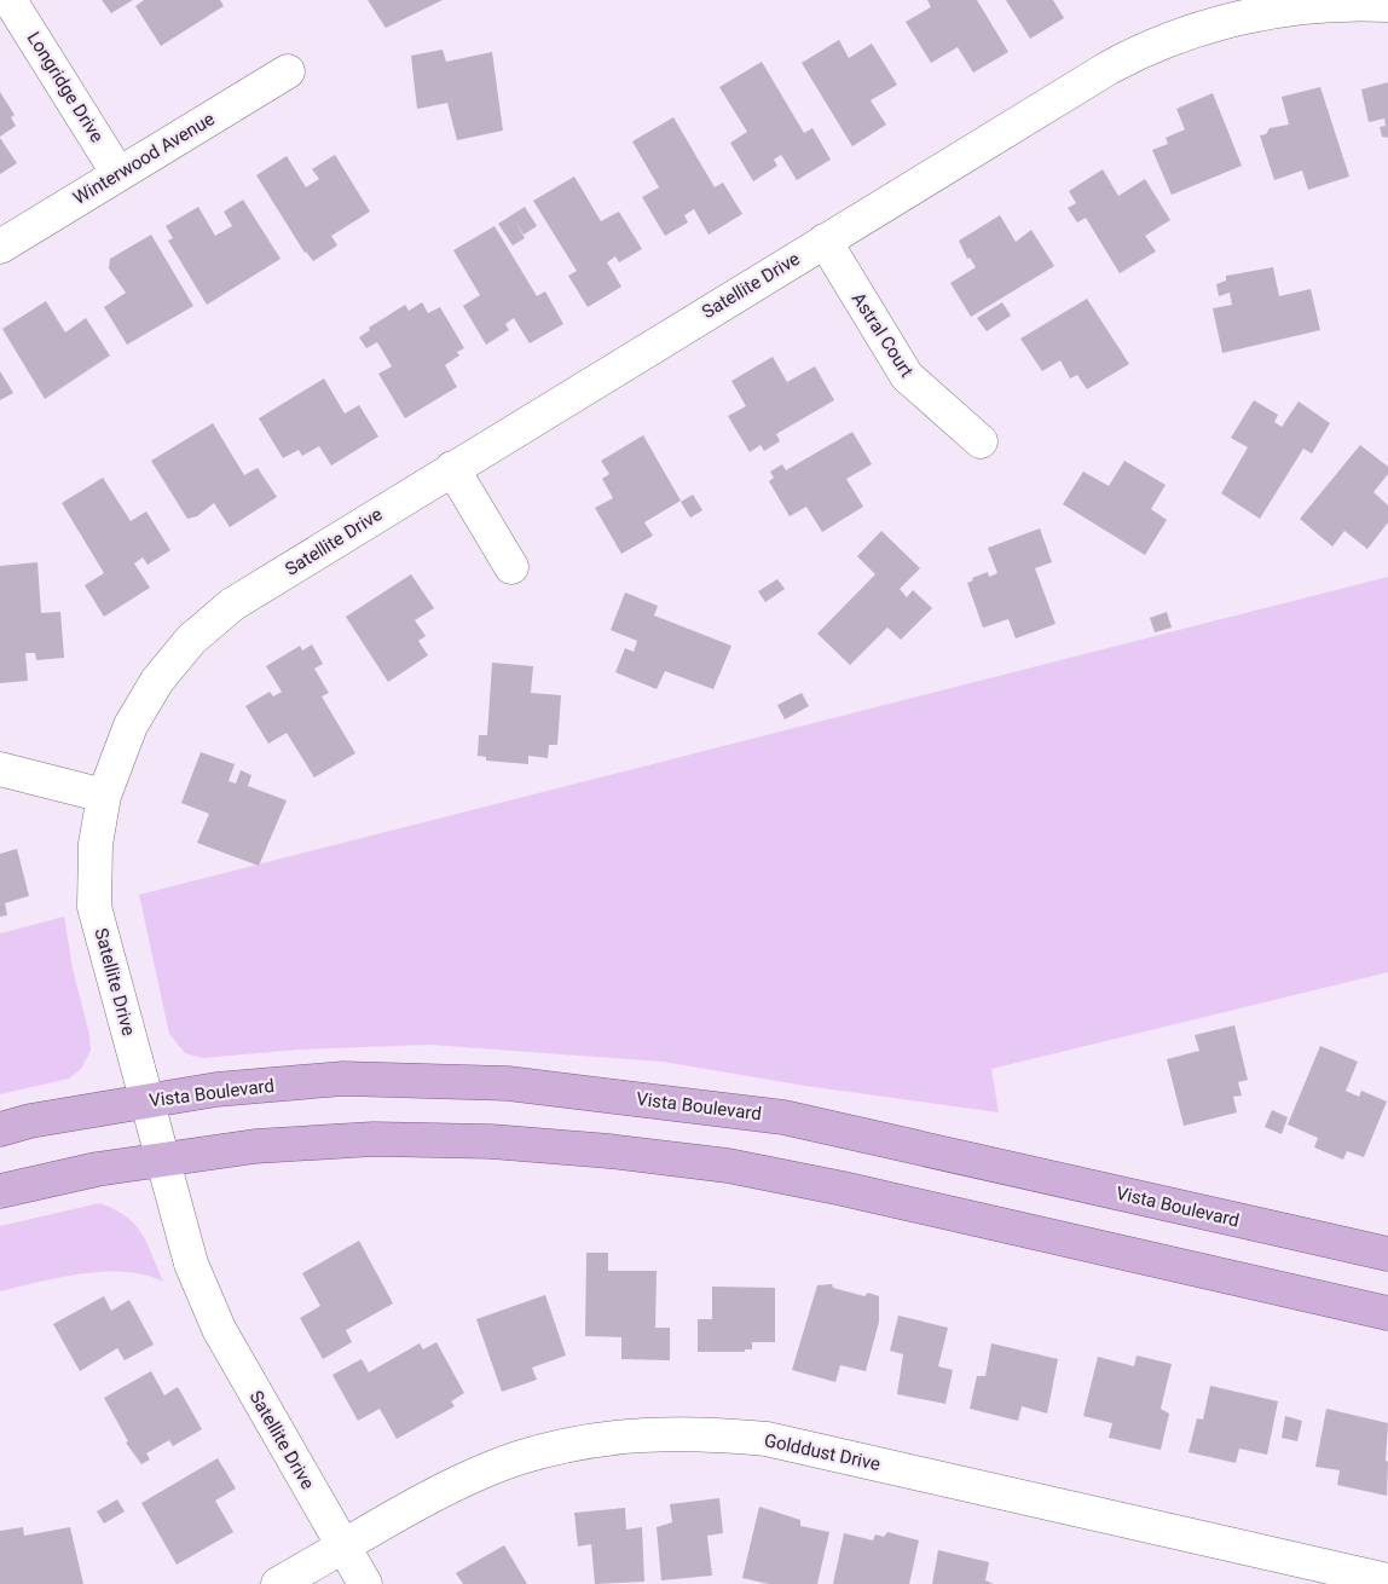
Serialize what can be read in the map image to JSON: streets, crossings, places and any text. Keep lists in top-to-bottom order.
{
  "streets": {
    "main road": ["Vista Boulevard"],
    "street": [
      "Longridge Drive",
      "Winterwood Avenue",
      "Satellite Drive",
      "Astral Court",
      "Golddust Drive"
    ]
  },
  "crossings": [
    ["Longridge Drive", "Winterwood Avenue"],
    ["Satellite Drive", "Astral Court"],
    ["Satellite Drive", "Vista Boulevard"],
    ["Satellite Drive", "Golddust Drive"]
  ]
}
